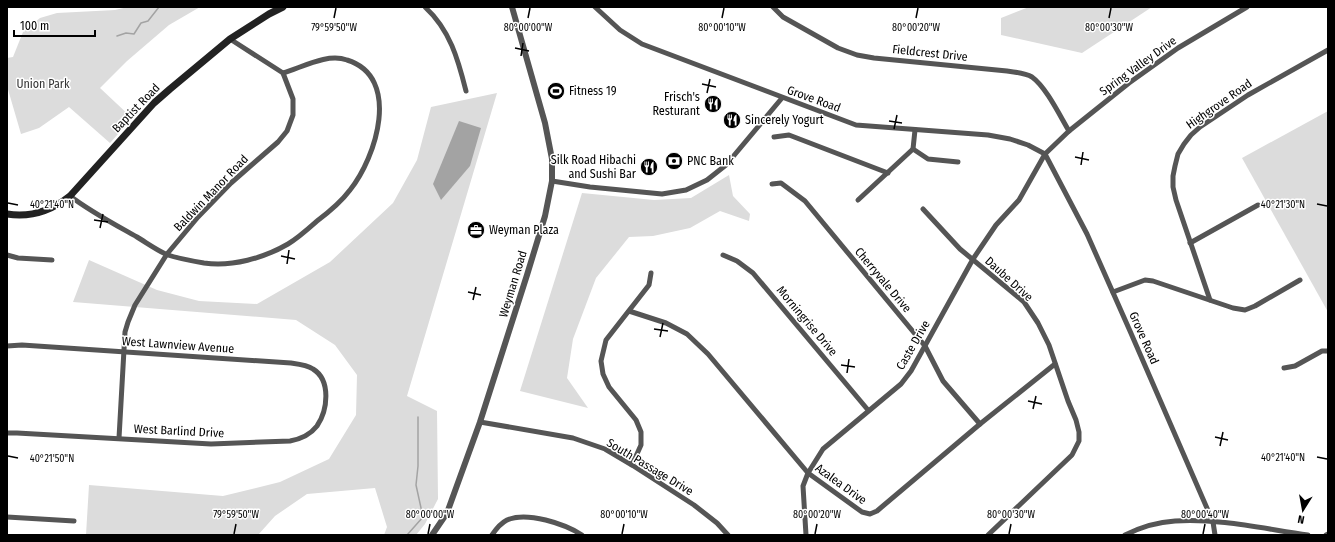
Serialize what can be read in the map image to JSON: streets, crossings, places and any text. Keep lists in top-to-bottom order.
{
  "streets": {
    "main road": ["Baptist Road"],
    "street": [
      "Fieldcrest Drive",
      "Spring Valley Drive",
      "Grove Road",
      "Highgrove Road",
      "Baldwin Manor Road",
      "Daube Drive",
      "Cherryvale Drive",
      "Weyman Road",
      "Morningrise Drive",
      "West Lawnview Avenue",
      "Caste Drive",
      "West Barlind Drive",
      "South Passage Drive",
      "Azalea Drive"
    ]
  },
  "crossings": [
    ["Fieldcrest Drive", "Spring Valley Drive"],
    ["Spring Valley Drive", "Grove Road"],
    ["Spring Valley Drive", "Caste Drive"],
    ["Grove Road", "Caste Drive"],
    ["Baldwin Manor Road", "West Lawnview Avenue"],
    ["Baldwin Manor Road", "West Barlind Drive"],
    ["Daube Drive", "Caste Drive"],
    ["Daube Drive", "Azalea Drive"],
    ["Cherryvale Drive", "Caste Drive"],
    ["Cherryvale Drive", "Azalea Drive"],
    ["Weyman Road", "South Passage Drive"],
    ["Morningrise Drive", "Caste Drive"],
    ["West Lawnview Avenue", "West Barlind Drive"],
    ["Caste Drive", "Azalea Drive"]
  ],
  "parks": ["Union Park"],
  "places": {
    "sports": ["Fitness 19"],
    "restaurant": ["Frisch's Resturant", "Sincerely Yogurt", "Silk Road Hibachi and Sushi Bar"],
    "bank": ["PNC Bank"],
    "office": ["Weyman Plaza"]
  },
  "scale_bar": "100 m",
  "north": "bottom",
  "coordinates": [
    "79°59'50\"W",
    "80°00'00\"W",
    "80°00'10\"W",
    "80°00'20\"W",
    "80°00'30\"W",
    "40°21'30\"N",
    "40°21'40\"N",
    "40°21'50\"N",
    "80°00'40\"W"
  ]
}
